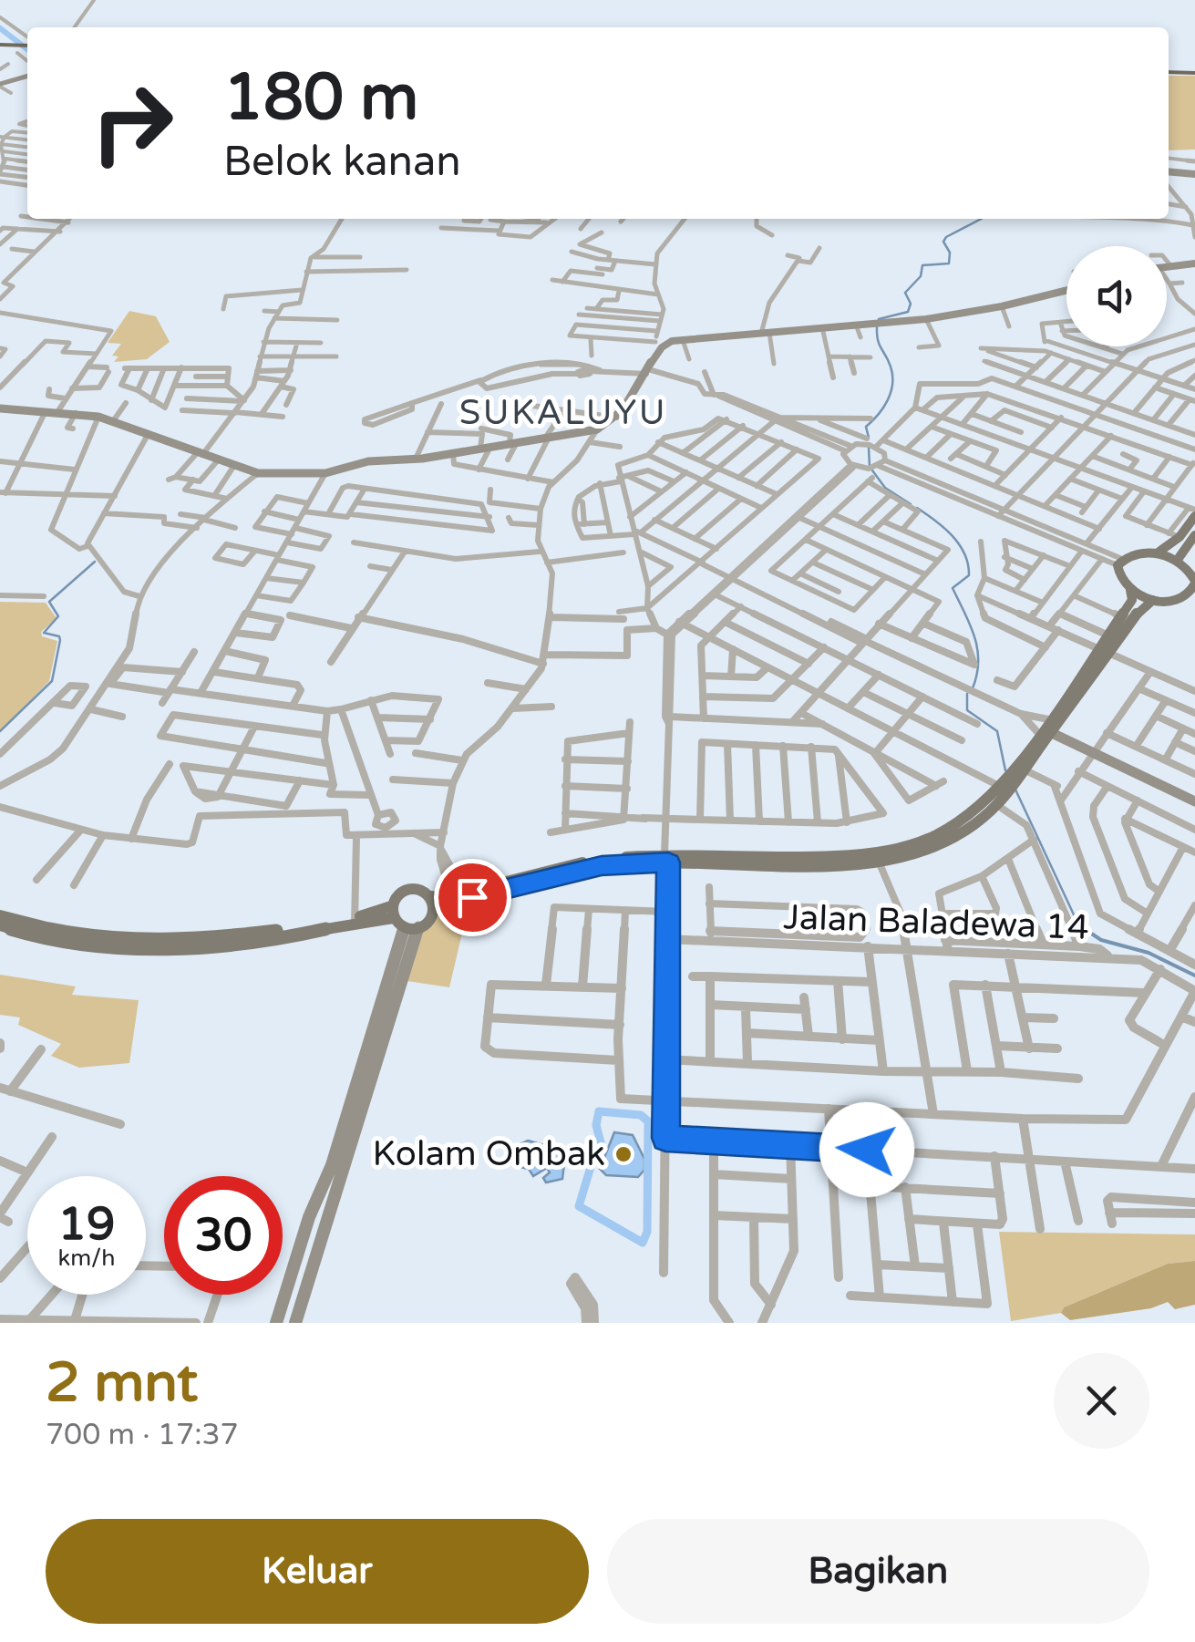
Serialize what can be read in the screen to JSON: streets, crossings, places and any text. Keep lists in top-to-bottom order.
{
  "streets": {
    "street": ["Jalan Baladewa 14"]
  },
  "districts": ["SUKALUYU"],
  "places": ["Kolam Ombak"],
  "page": {
    "turn": ["180 m", "Belok kanan"],
    "speed": "19 km/h",
    "limit": "30",
    "heading": ["2 mnt", "700 m · 17:37"],
    "buttons": ["Keluar", "Bagikan"]
  }
}
